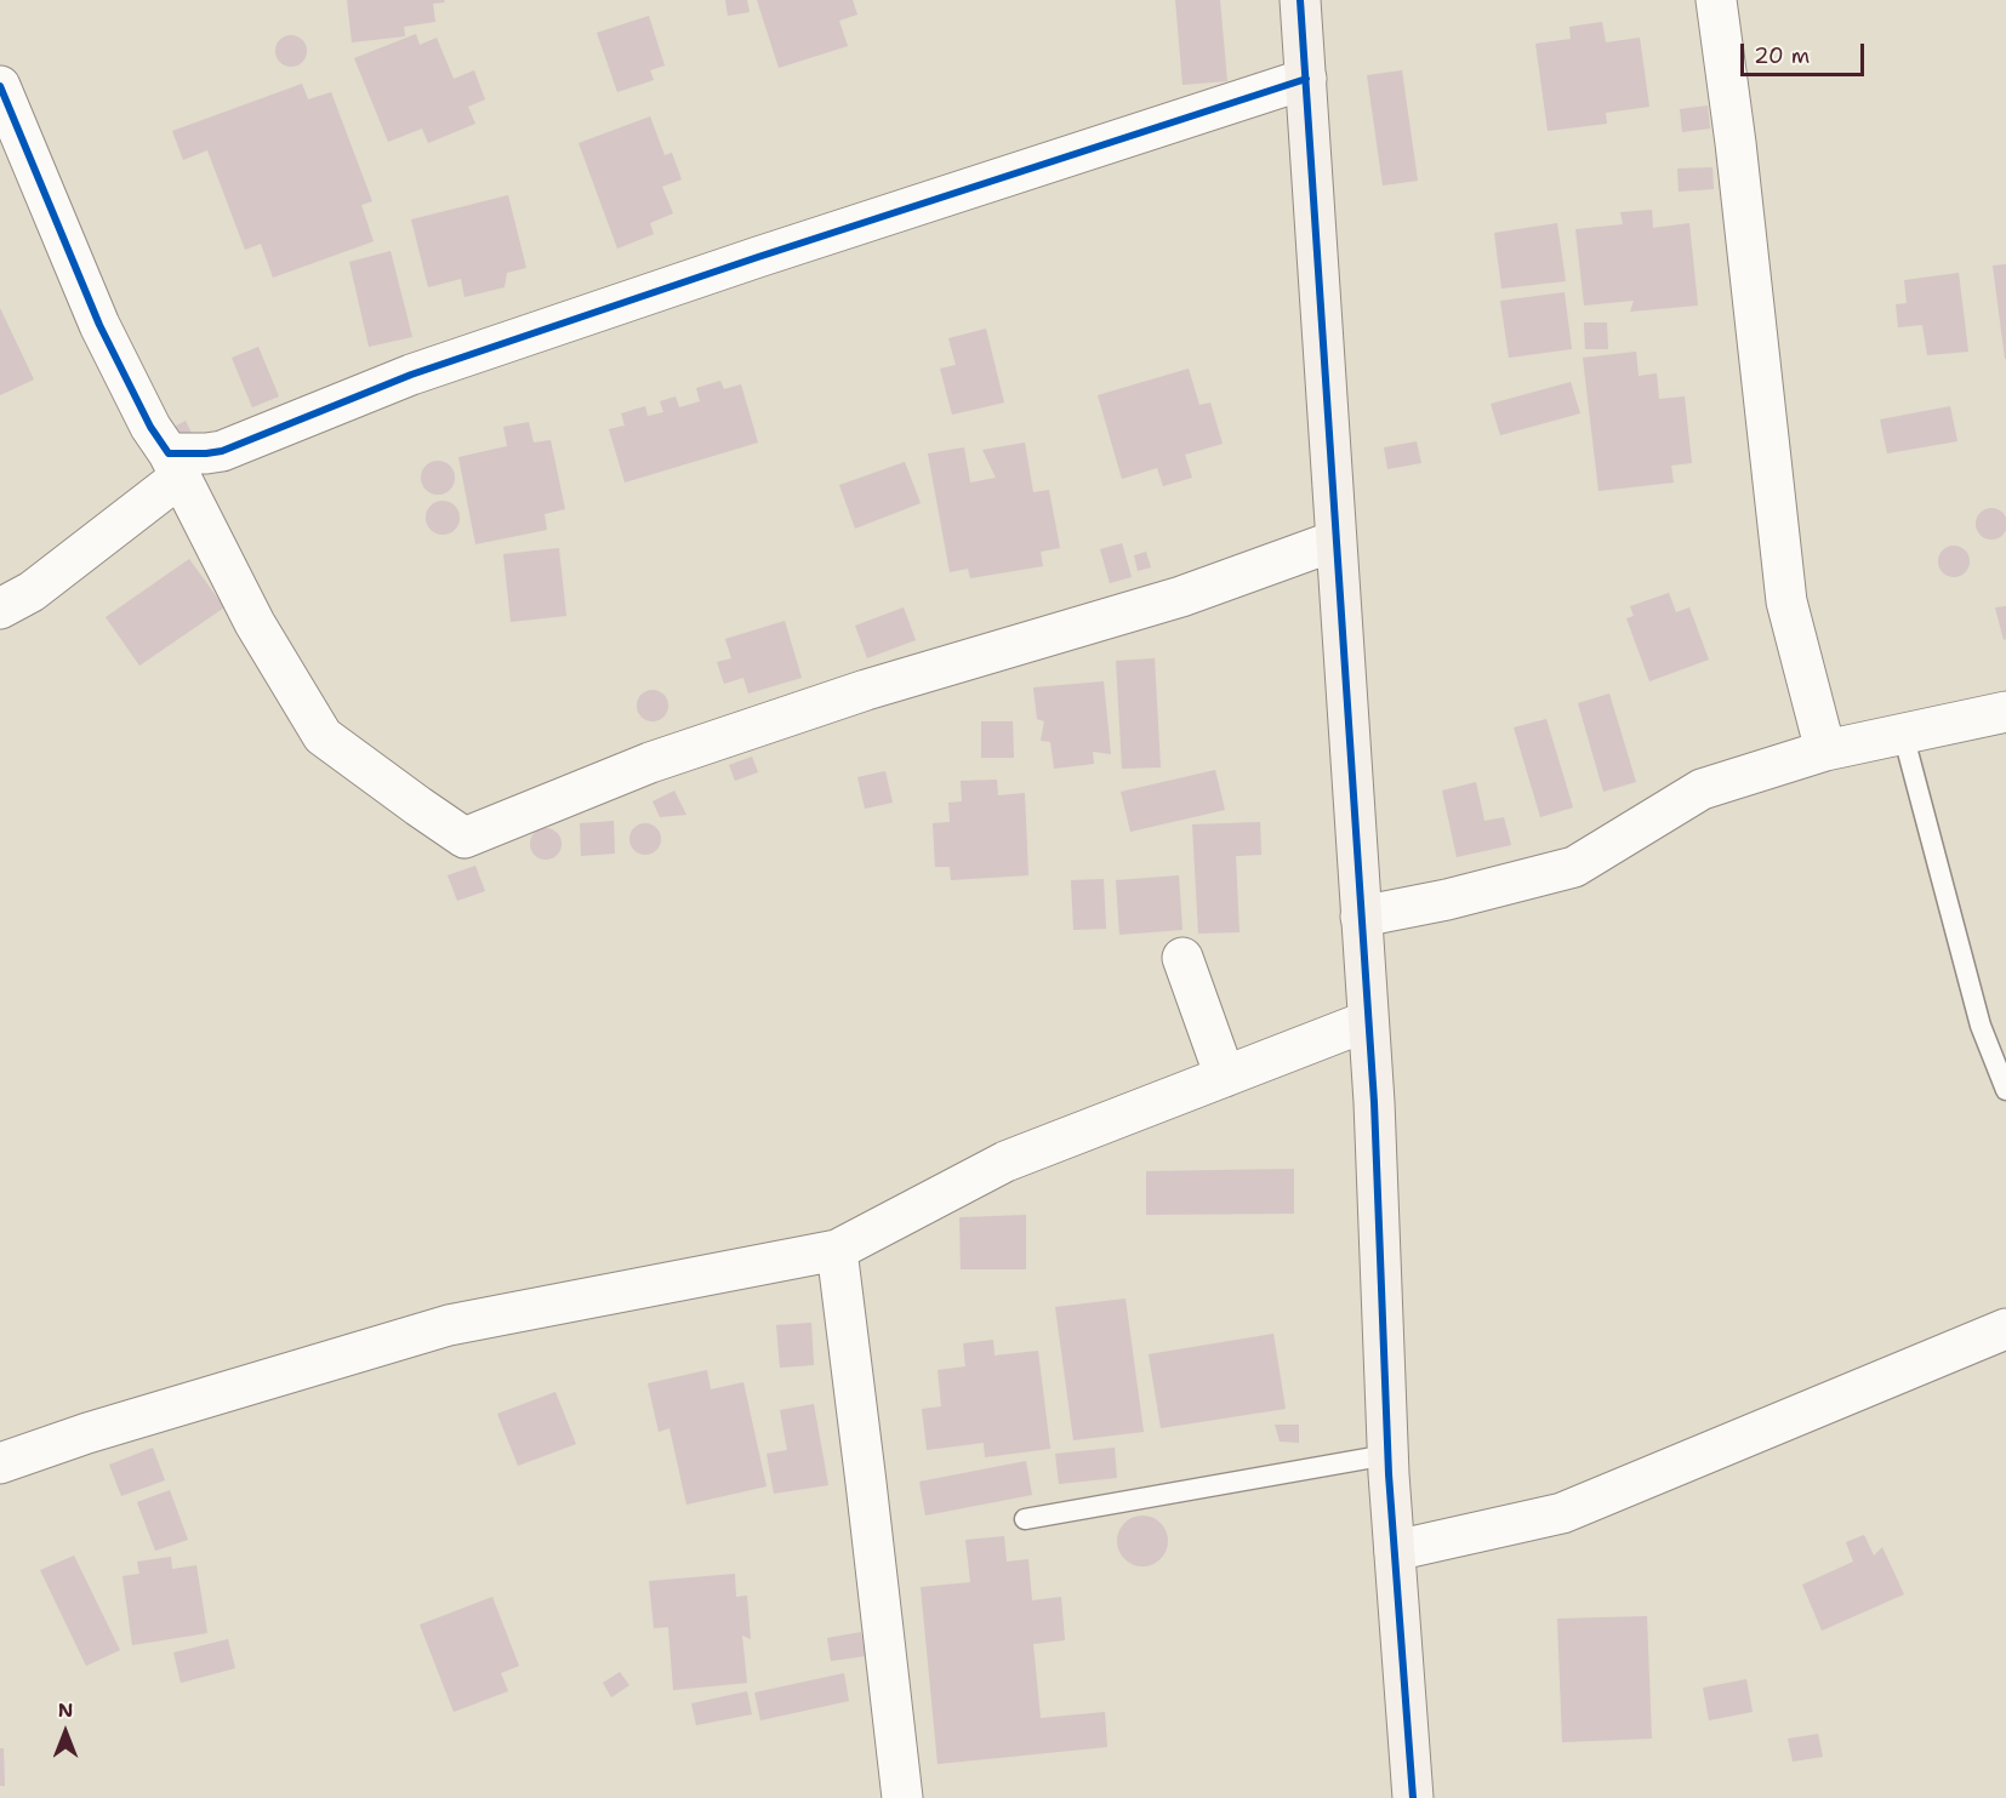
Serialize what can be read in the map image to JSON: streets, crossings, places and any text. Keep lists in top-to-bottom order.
{
  "scale_bar": "20 m",
  "north": "top"
}
